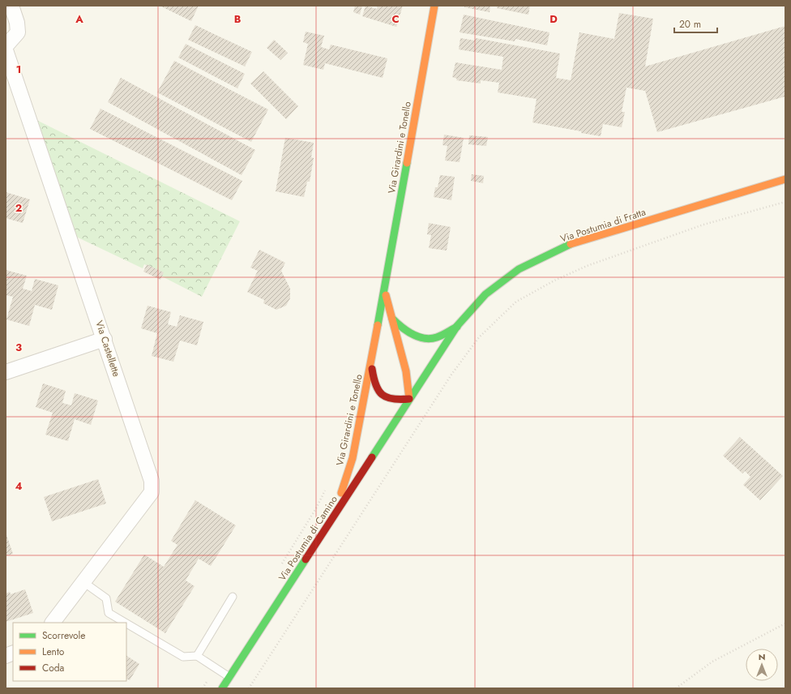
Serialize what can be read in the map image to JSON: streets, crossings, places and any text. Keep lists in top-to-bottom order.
{
  "streets": {
    "main road": ["Via Girardini e Tonello", "Via Postumia di Fratta", "Via Postumia di Camino"],
    "street": ["Via Castellette"]
  },
  "crossings": [
    ["Via Girardini e Tonello", "Via Postumia di Fratta"],
    ["Via Girardini e Tonello", "Via Postumia di Camino"],
    ["Via Postumia di Fratta", "Via Postumia di Camino"]
  ],
  "legend": ["Scorrevole", "Lento", "Coda"],
  "scale_bar": "20 m",
  "north": "top",
  "grid": {
    "columns": [
      "A",
      "B",
      "C",
      "D"
    ],
    "rows": [
      "1",
      "2",
      "3",
      "4"
    ]
  }
}
